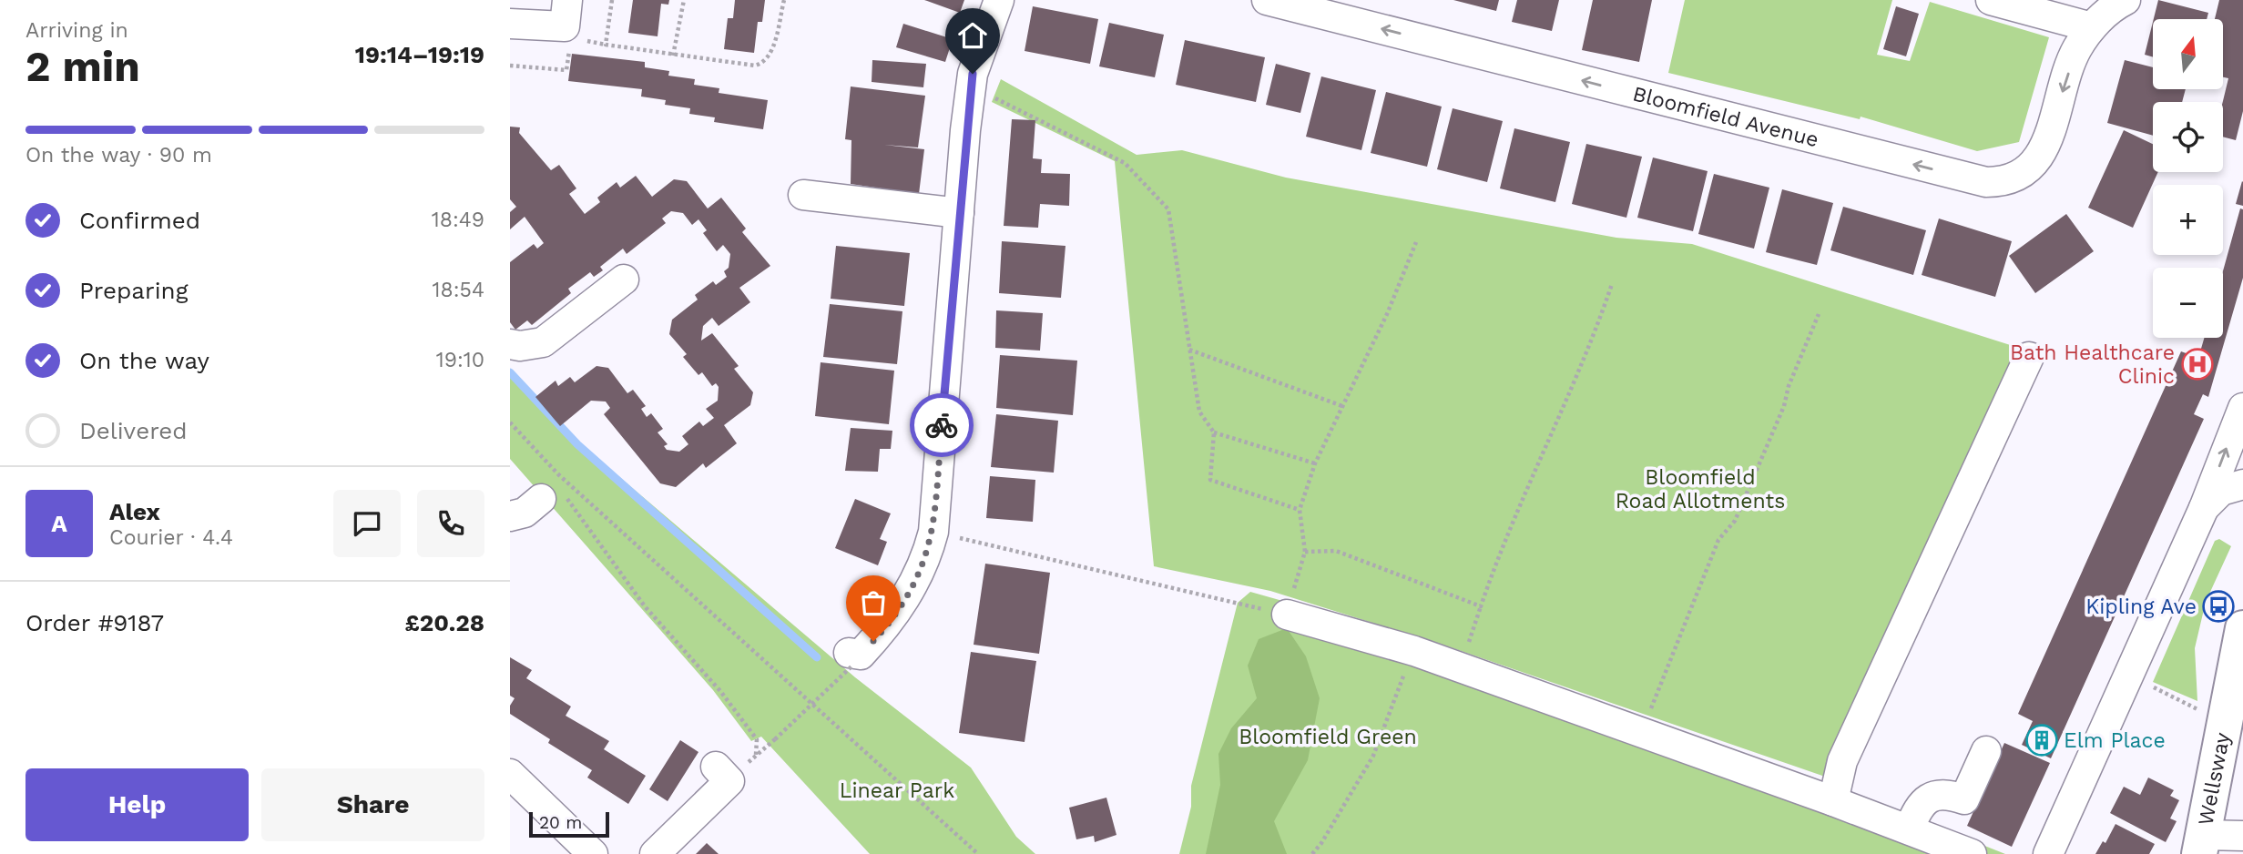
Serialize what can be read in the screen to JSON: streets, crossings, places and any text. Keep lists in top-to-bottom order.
{
  "streets": {
    "main road": ["Wellsway"],
    "street": ["Bloomfield Avenue"]
  },
  "one_way": ["Bloomfield Avenue"],
  "parks": ["Bloomfield Road Allotments", "Bloomfield Green", "Linear Park"],
  "places": {
    "hospital": ["Bath Healthcare Clinic"],
    "bus stop": ["Kipling Ave"],
    "building": ["Elm Place"]
  },
  "scale_bar": "20 m",
  "north": "top",
  "page": {
    "heading": ["2 min", "Arriving in", "19:14–19:19"],
    "panel": [
      "Alex",
      "Courier · 4.4",
      "Order #9187",
      "£20.28"
    ],
    "map_buttons": ["+", "−"],
    "bar": "On the way · 90 m",
    "list": [
      ["Confirmed", "18:49"],
      ["Preparing", "18:54"],
      ["On the way", "19:10"],
      "Delivered"
    ],
    "round": "A",
    "buttons": ["Help", "Share"],
    "scale": "20 m"
  }
}
